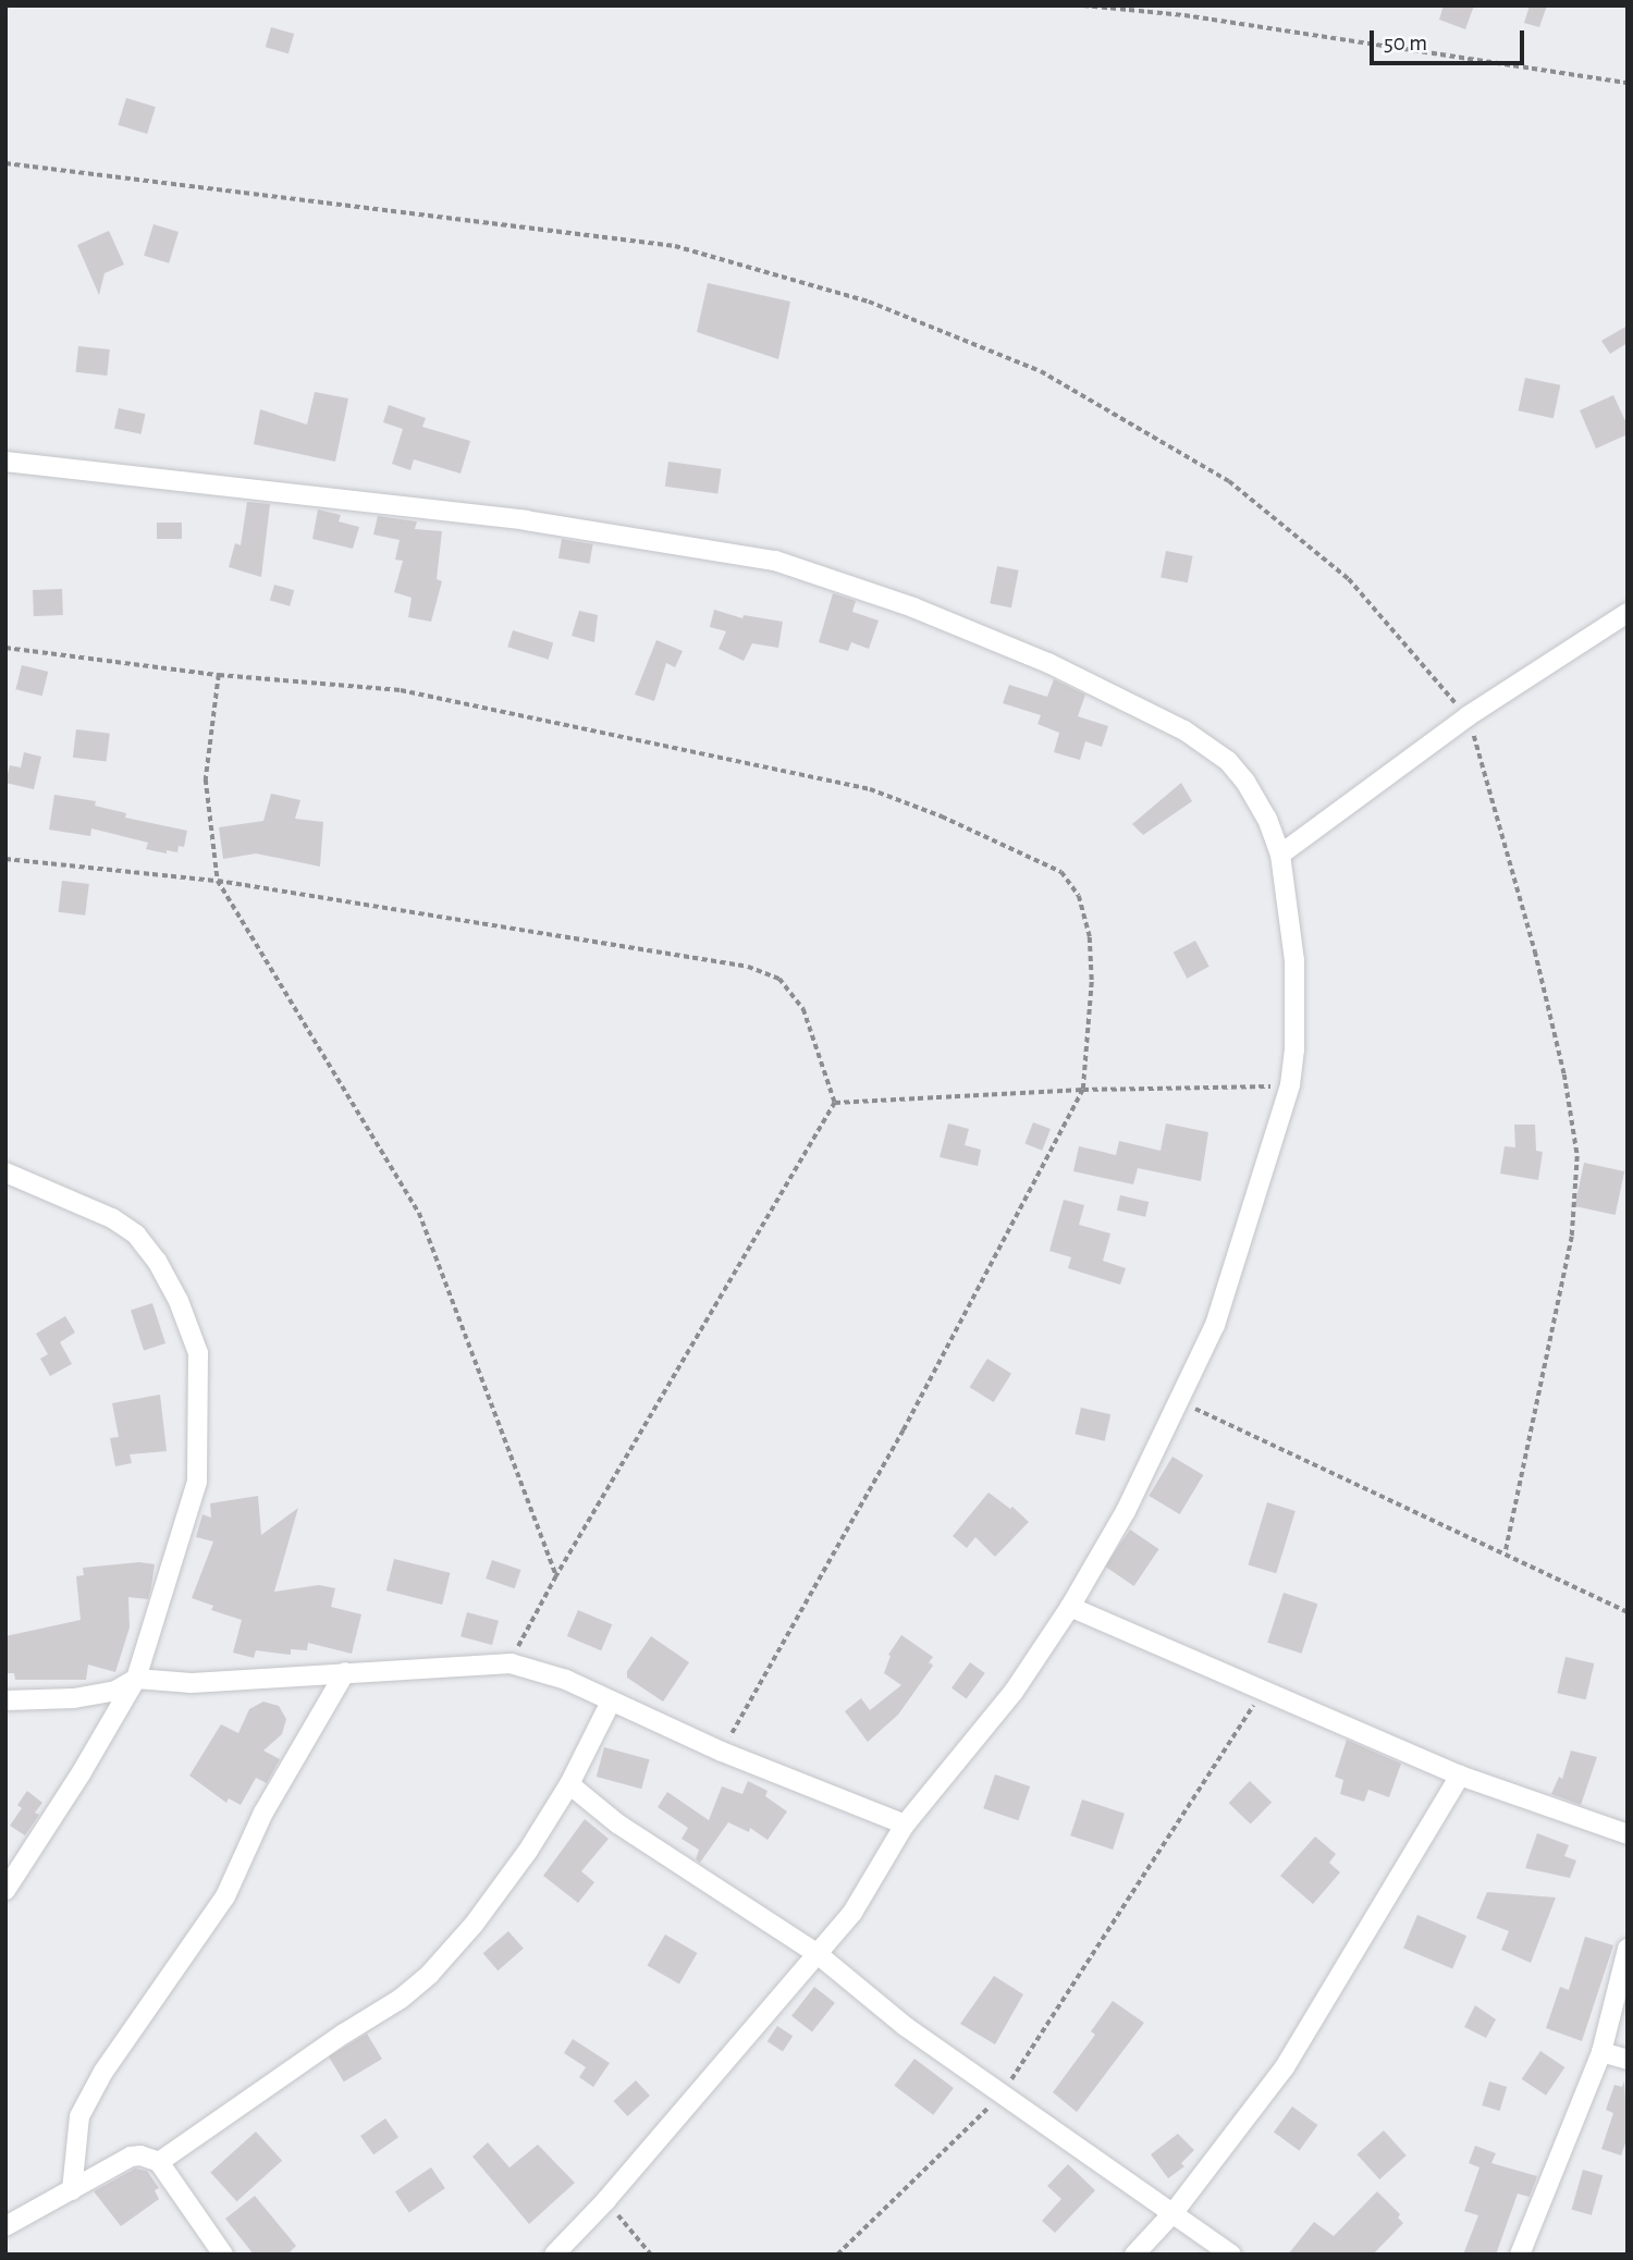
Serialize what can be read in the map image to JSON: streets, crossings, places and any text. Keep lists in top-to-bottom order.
{
  "scale_bar": "50 m"
}
